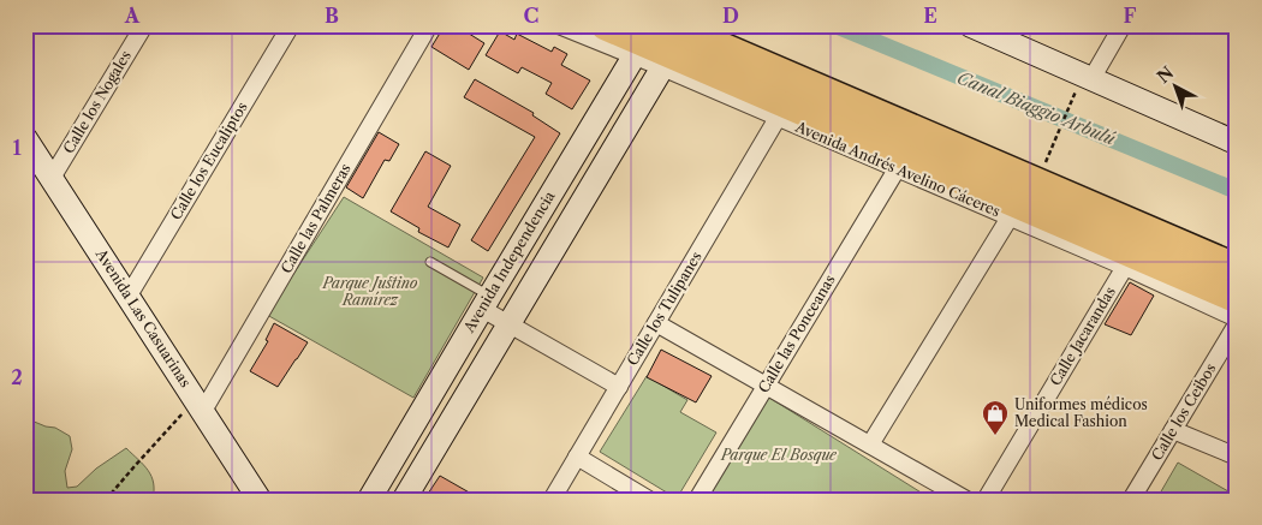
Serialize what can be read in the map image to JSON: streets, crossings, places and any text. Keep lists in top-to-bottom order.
{
  "streets": {
    "highway": ["Avenida Andrés Avelino Cáceres"],
    "main road": ["Avenida Independencia", "Avenida Las Casuarinas"],
    "street": [
      "Calle los Nogales",
      "Calle los Eucaliptos",
      "Calle las Palmeras",
      "Calle los Tulipanes",
      "Calle las Ponceanas",
      "Calle Jacarandas",
      "Calle los Ceibos"
    ]
  },
  "crossings": [
    ["Calle los Nogales", "Avenida Las Casuarinas"],
    ["Calle los Eucaliptos", "Avenida Las Casuarinas"],
    ["Avenida Andrés Avelino Cáceres", "Avenida Independencia"],
    ["Avenida Andrés Avelino Cáceres", "Calle los Tulipanes"],
    ["Avenida Andrés Avelino Cáceres", "Calle las Ponceanas"],
    ["Avenida Andrés Avelino Cáceres", "Calle Jacarandas"],
    ["Calle las Palmeras", "Avenida Las Casuarinas"]
  ],
  "water": ["Canal Biaggio Arbulú"],
  "parks": ["Parque Justino Ramírez", "Parque El Bosque"],
  "places": {
    "shop": ["Uniformes médicos Medical Fashion"]
  },
  "north": "top left",
  "grid": {
    "columns": [
      "A",
      "B",
      "C",
      "D",
      "E",
      "F"
    ],
    "rows": ["1", "2"]
  }
}
